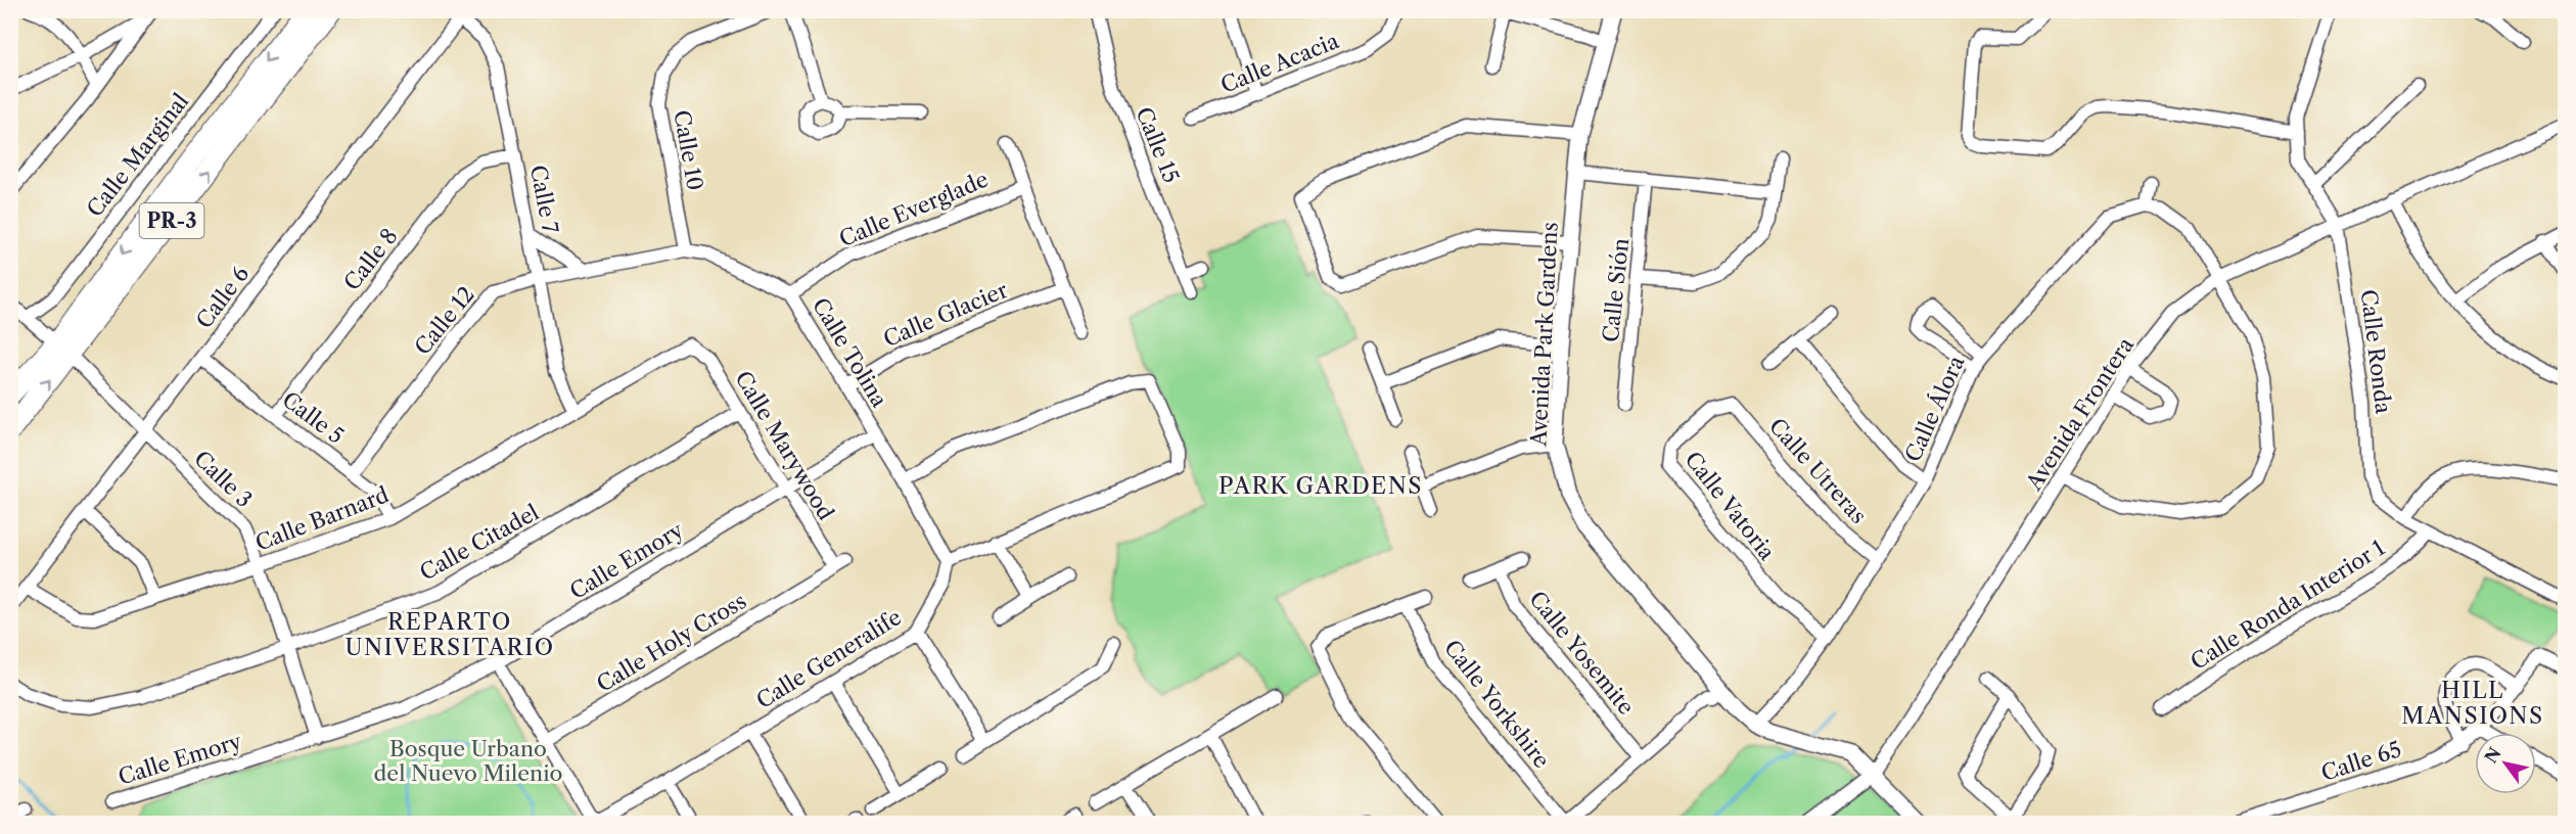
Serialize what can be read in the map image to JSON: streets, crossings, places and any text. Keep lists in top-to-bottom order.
{
  "streets": {
    "highway": ["PR-3"],
    "street": [
      "Calle Acacia",
      "Calle 15",
      "Calle 10",
      "Calle Marginal",
      "Calle 7",
      "Calle Everglade",
      "Calle 8",
      "Calle Sión",
      "Calle 6",
      "Calle Glacier",
      "Calle 12",
      "Avenida Park Gardens",
      "Calle Ronda",
      "Calle Tolina",
      "Calle Álora",
      "Avenida Frontera",
      "Calle 5",
      "Calle Marywood",
      "Calle Utreras",
      "Calle 3",
      "Calle Vatoria",
      "Calle Barnard",
      "Calle Citadel",
      "Calle Emory",
      "Calle Ronda Interior 1",
      "Calle Holy Cross",
      "Calle Yosemite",
      "Calle Generalife",
      "Calle Yorkshire",
      "Calle 65"
    ]
  },
  "crossings": [
    ["Calle 10", "Calle 12"],
    ["Calle 10", "Calle Tolina"],
    ["Calle Marginal", "Calle 3"],
    ["Calle 7", "Calle 8"],
    ["Calle 7", "Calle 6"],
    ["Calle 7", "Calle 12"],
    ["Calle 7", "Calle Barnard"],
    ["Calle Everglade", "Calle Tolina"],
    ["PR-3", "Calle 3"],
    ["Calle 8", "Calle 5"],
    ["Calle 6", "Calle 5"],
    ["Calle 6", "Calle 3"],
    ["Calle 6", "Calle Barnard"],
    ["Calle Glacier", "Calle Tolina"],
    ["Calle 12", "Calle Tolina"],
    ["Calle 12", "Calle 5"],
    ["Avenida Park Gardens", "Calle Álora"],
    ["Avenida Park Gardens", "Avenida Frontera"],
    ["Calle Ronda", "Avenida Frontera"],
    ["Calle Ronda", "Calle Ronda Interior 1"],
    ["Calle Tolina", "Calle Emory"],
    ["Calle Tolina", "Calle Generalife"],
    ["Calle Álora", "Calle Utreras"],
    ["Calle Álora", "Calle Vatoria"],
    ["Calle 5", "Calle Barnard"],
    ["Calle Marywood", "Calle Barnard"],
    ["Calle Marywood", "Calle Citadel"],
    ["Calle Marywood", "Calle Emory"],
    ["Calle Marywood", "Calle Holy Cross"],
    ["Calle Utreras", "Calle Vatoria"],
    ["Calle 3", "Calle Barnard"],
    ["Calle 3", "Calle Citadel"],
    ["Calle 3", "Calle Emory"],
    ["Calle Holy Cross", "Calle Generalife"]
  ],
  "districts": ["PARK GARDENS", "REPARTO UNIVERSITARIO", "HILL MANSIONS"],
  "parks": ["Bosque Urbano del Nuevo Milenio"],
  "north": "top left"
}
